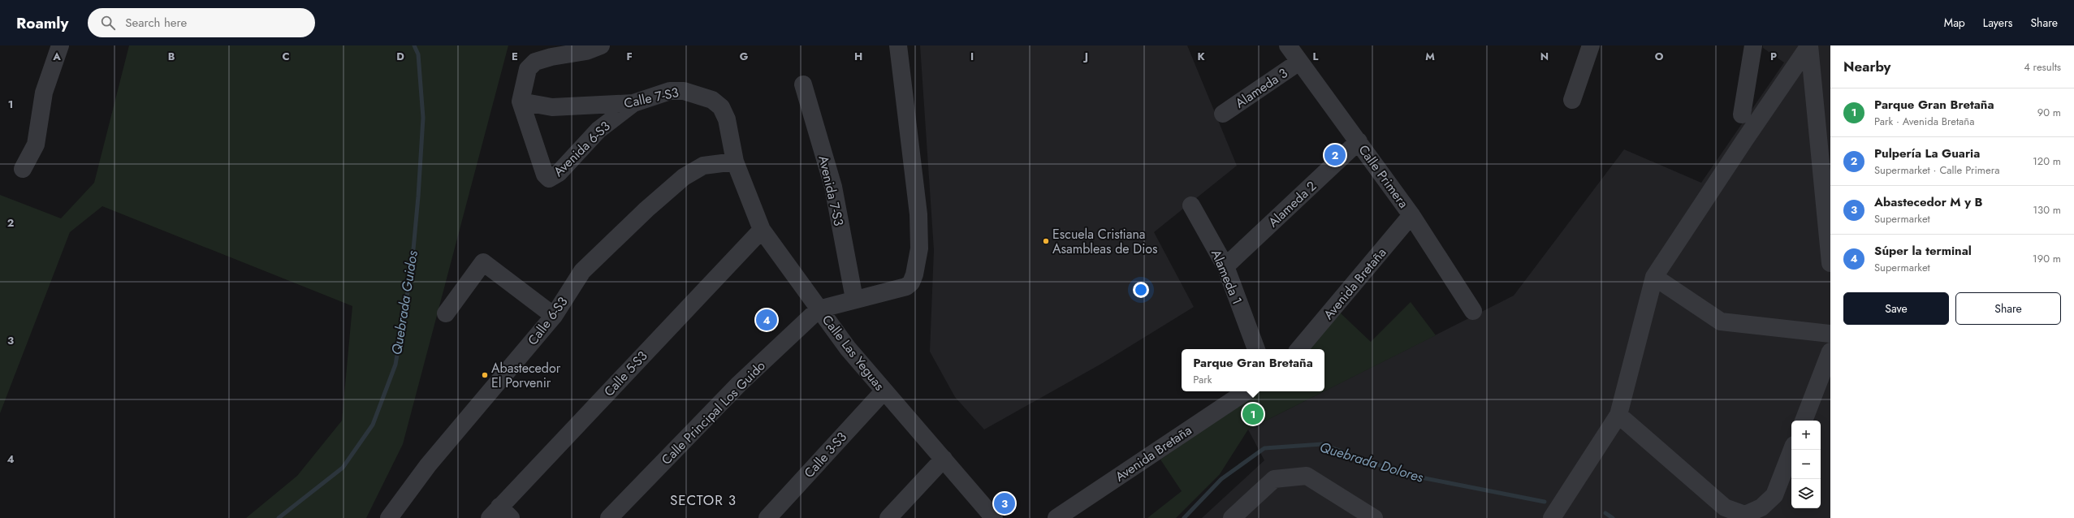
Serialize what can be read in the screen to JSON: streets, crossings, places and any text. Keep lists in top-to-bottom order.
{
  "streets": {
    "street": [
      "Alameda 3",
      "Calle 7-S3",
      "Avenida 6-S3",
      "Calle Primera",
      "Avenida 7-S3",
      "Alameda 2",
      "Alameda 1",
      "Avenida Bretaña",
      "Calle 6-S3",
      "Calle Las Yeguas",
      "Calle 5-S3",
      "Calle Principal Los Guido",
      "Calle 3-S3"
    ]
  },
  "crossings": [
    ["Alameda 3", "Calle Primera"],
    ["Calle 7-S3", "Avenida 6-S3"],
    ["Calle 7-S3", "Calle 6-S3"],
    ["Calle 7-S3", "Calle Las Yeguas"],
    ["Calle 7-S3", "Calle 5-S3"],
    ["Calle 7-S3", "Calle Principal Los Guido"],
    ["Calle Primera", "Alameda 2"],
    ["Calle Primera", "Avenida Bretaña"],
    ["Avenida 7-S3", "Calle Las Yeguas"],
    ["Alameda 2", "Alameda 1"],
    ["Calle Las Yeguas", "Calle Principal Los Guido"],
    ["Calle Las Yeguas", "Calle 3-S3"]
  ],
  "districts": ["SECTOR 3"],
  "water": ["Quebrada Guidos", "Quebrada Dolores"],
  "places": ["Escuela Cristiana Asambleas de Dios", "Abastecedor El Porvenir"],
  "page": {
    "header": "Roamly",
    "search": "Search here",
    "nav": ["Map", "Layers", "Share"],
    "heading": ["Nearby", "4 results"],
    "list": [
      {
        "mark": "1",
        "name": "Parque Gran Bretaña",
        "note": "Park · Avenida Bretaña",
        "value": "90 m"
      },
      {
        "mark": "2",
        "name": "Pulpería La Guaria",
        "note": "Supermarket · Calle Primera",
        "value": "120 m"
      },
      {
        "mark": "3",
        "name": "Abastecedor M y B",
        "note": "Supermarket",
        "value": "130 m"
      },
      {
        "mark": "4",
        "name": "Súper la terminal",
        "note": "Supermarket",
        "value": "190 m"
      }
    ],
    "pins": [
      "2",
      "4",
      "1",
      "3"
    ],
    "buttons": ["Save", "Share"],
    "popup": ["Parque Gran Bretaña", "Park"],
    "map_buttons": ["+", "−"]
  },
  "grid": {
    "columns": [
      "A",
      "B",
      "C",
      "D",
      "E",
      "F",
      "G",
      "H",
      "I",
      "J",
      "K",
      "L",
      "M",
      "N",
      "O",
      "P"
    ],
    "rows": [
      "1",
      "2",
      "3",
      "4"
    ]
  }
}
